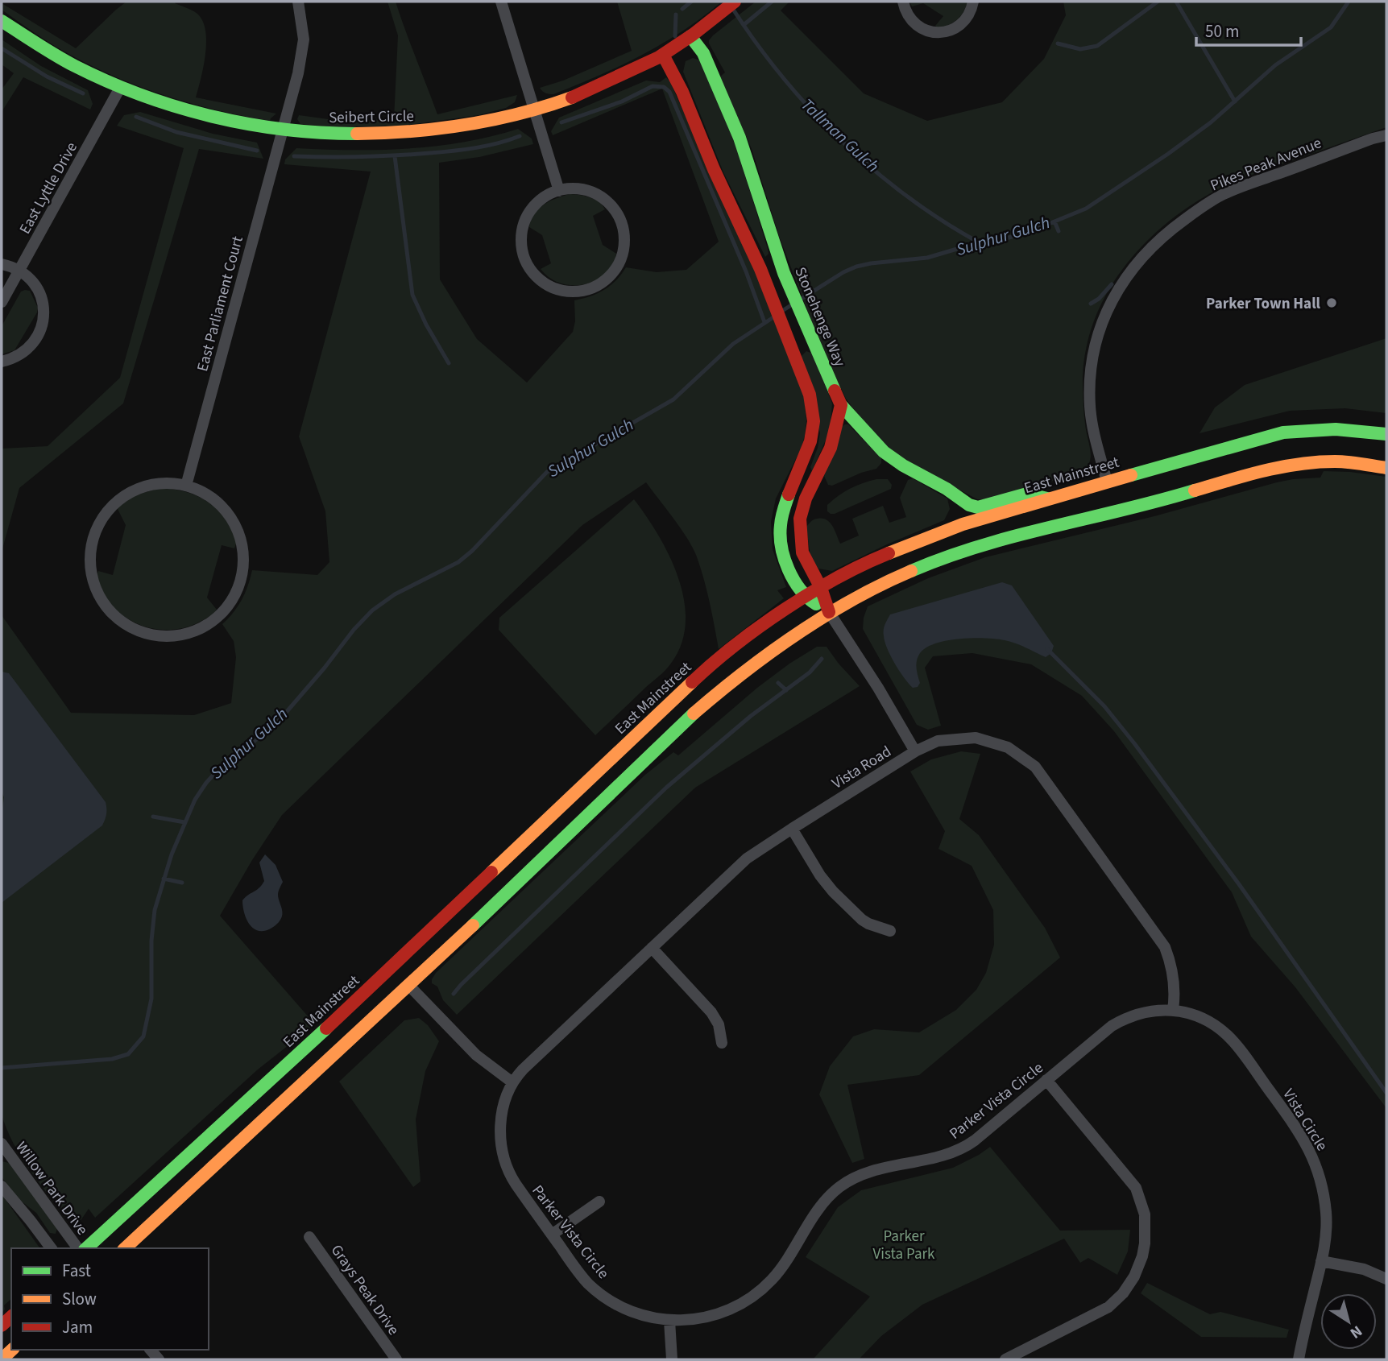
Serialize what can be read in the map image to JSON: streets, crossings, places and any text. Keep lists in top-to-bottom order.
{
  "streets": {
    "main road": ["Seibert Circle", "Stonehenge Way", "East Mainstreet"],
    "street": [
      "Pikes Peak Avenue",
      "East Lyttle Drive",
      "East Parliament Court",
      "Vista Road",
      "Parker Vista Circle",
      "Vista Circle",
      "Willow Park Drive",
      "Grays Peak Drive"
    ]
  },
  "crossings": [
    ["Seibert Circle", "East Lyttle Drive"],
    ["Seibert Circle", "East Parliament Court"],
    ["Seibert Circle", "Stonehenge Way"],
    ["Pikes Peak Avenue", "East Mainstreet"],
    ["Stonehenge Way", "East Mainstreet"],
    ["Vista Road", "Parker Vista Circle"],
    ["Vista Road", "Vista Circle"],
    ["Parker Vista Circle", "Vista Circle"]
  ],
  "water": ["Tallman Gulch", "Sulphur Gulch"],
  "parks": ["Parker Vista Park"],
  "places": ["Parker Town Hall"],
  "legend": ["Fast", "Slow", "Jam"],
  "scale_bar": "50 m",
  "north": "bottom right"
}
